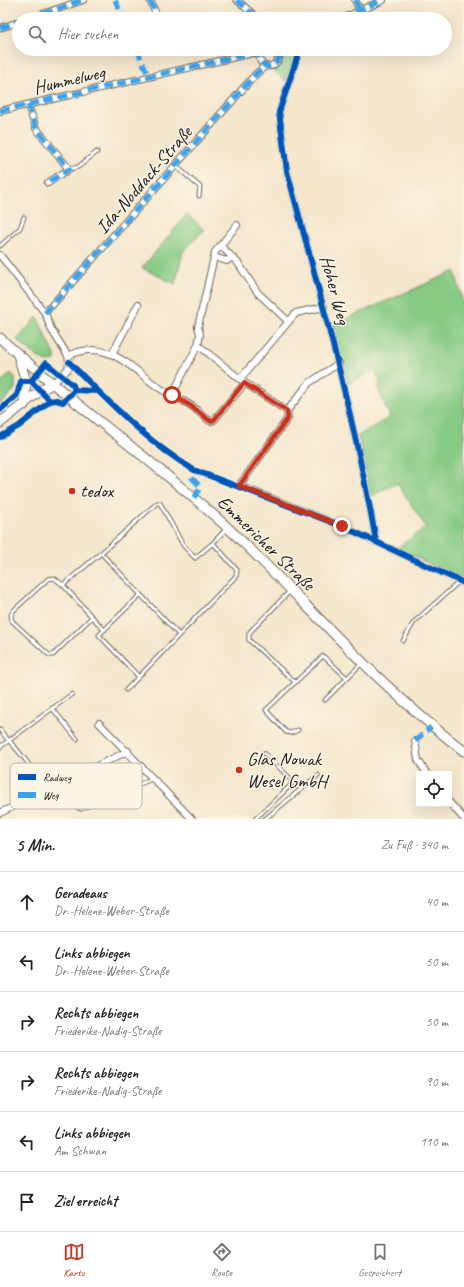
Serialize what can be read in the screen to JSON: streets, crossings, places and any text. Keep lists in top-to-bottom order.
{
  "streets": {
    "main road": ["Emmericher Straße"],
    "street": ["Hummelweg", "Ida-Noddack-Straße", "Hoher Weg"]
  },
  "places": ["tedox", "Glas Nowak Wesel GmbH"],
  "legend": ["Radweg", "Weg"],
  "page": {
    "search": "Hier suchen",
    "heading": ["5 Min.", "Zu Fuß · 340 m"],
    "list": [
      ["Geradeaus", "Dr.-Helene-Weber-Straße", "40 m"],
      ["Links abbiegen", "Dr.-Helene-Weber-Straße", "50 m"],
      ["Rechts abbiegen", "Friederike-Nadig-Straße", "50 m"],
      ["Rechts abbiegen", "Friederike-Nadig-Straße", "90 m"],
      ["Links abbiegen", "Am Schwan", "110 m"],
      "Ziel erreicht"
    ],
    "nav": ["Karte", "Route", "Gespeichert"]
  }
}
